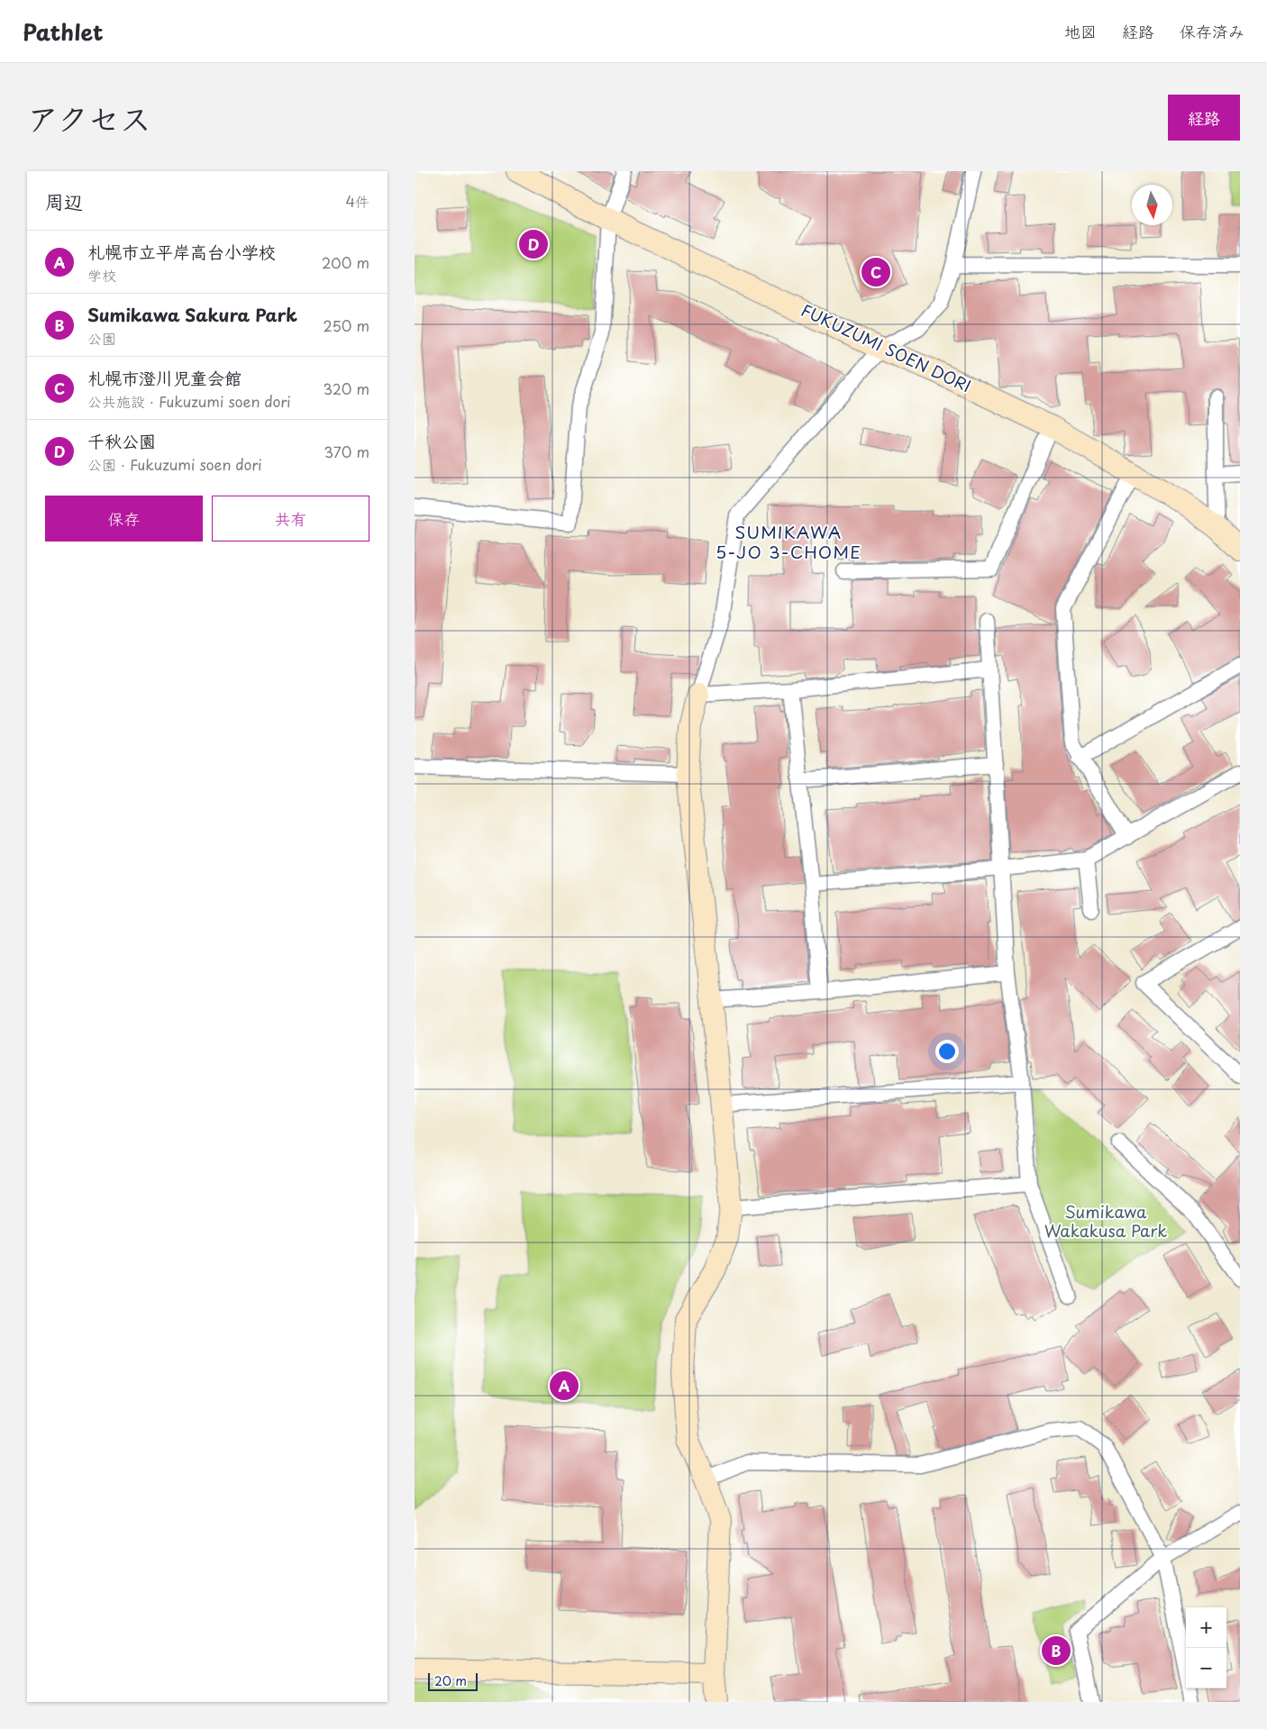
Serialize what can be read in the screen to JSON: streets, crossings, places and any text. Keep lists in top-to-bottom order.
{
  "streets": {
    "street": ["FUKUZUMI SOEN DORI"]
  },
  "districts": ["SUMIKAWA 5-JO 3-CHOME"],
  "parks": ["Sumikawa Wakakusa Park"],
  "scale_bar": "20 m",
  "north": "bottom",
  "page": {
    "header": "Pathlet",
    "nav": ["地図", "経路", "保存済み"],
    "title": "アクセス",
    "buttons": [
      "経路",
      ["保存", "共有"]
    ],
    "heading": ["周辺", "4件"],
    "pins": [
      "D",
      "C",
      "A",
      "B"
    ],
    "list": [
      {
        "mark": "A",
        "name": "札幌市立平岸高台小学校",
        "note": "学校",
        "value": "200 m"
      },
      {
        "mark": "B",
        "name": "Sumikawa Sakura Park",
        "note": "公園",
        "value": "250 m"
      },
      {
        "mark": "C",
        "name": "札幌市澄川児童会館",
        "note": "公共施設 · Fukuzumi soen dori",
        "value": "320 m"
      },
      {
        "mark": "D",
        "name": "千秋公園",
        "note": "公園 · Fukuzumi soen dori",
        "value": "370 m"
      }
    ],
    "map_buttons": ["+", "−"],
    "scale": "20 m"
  }
}
